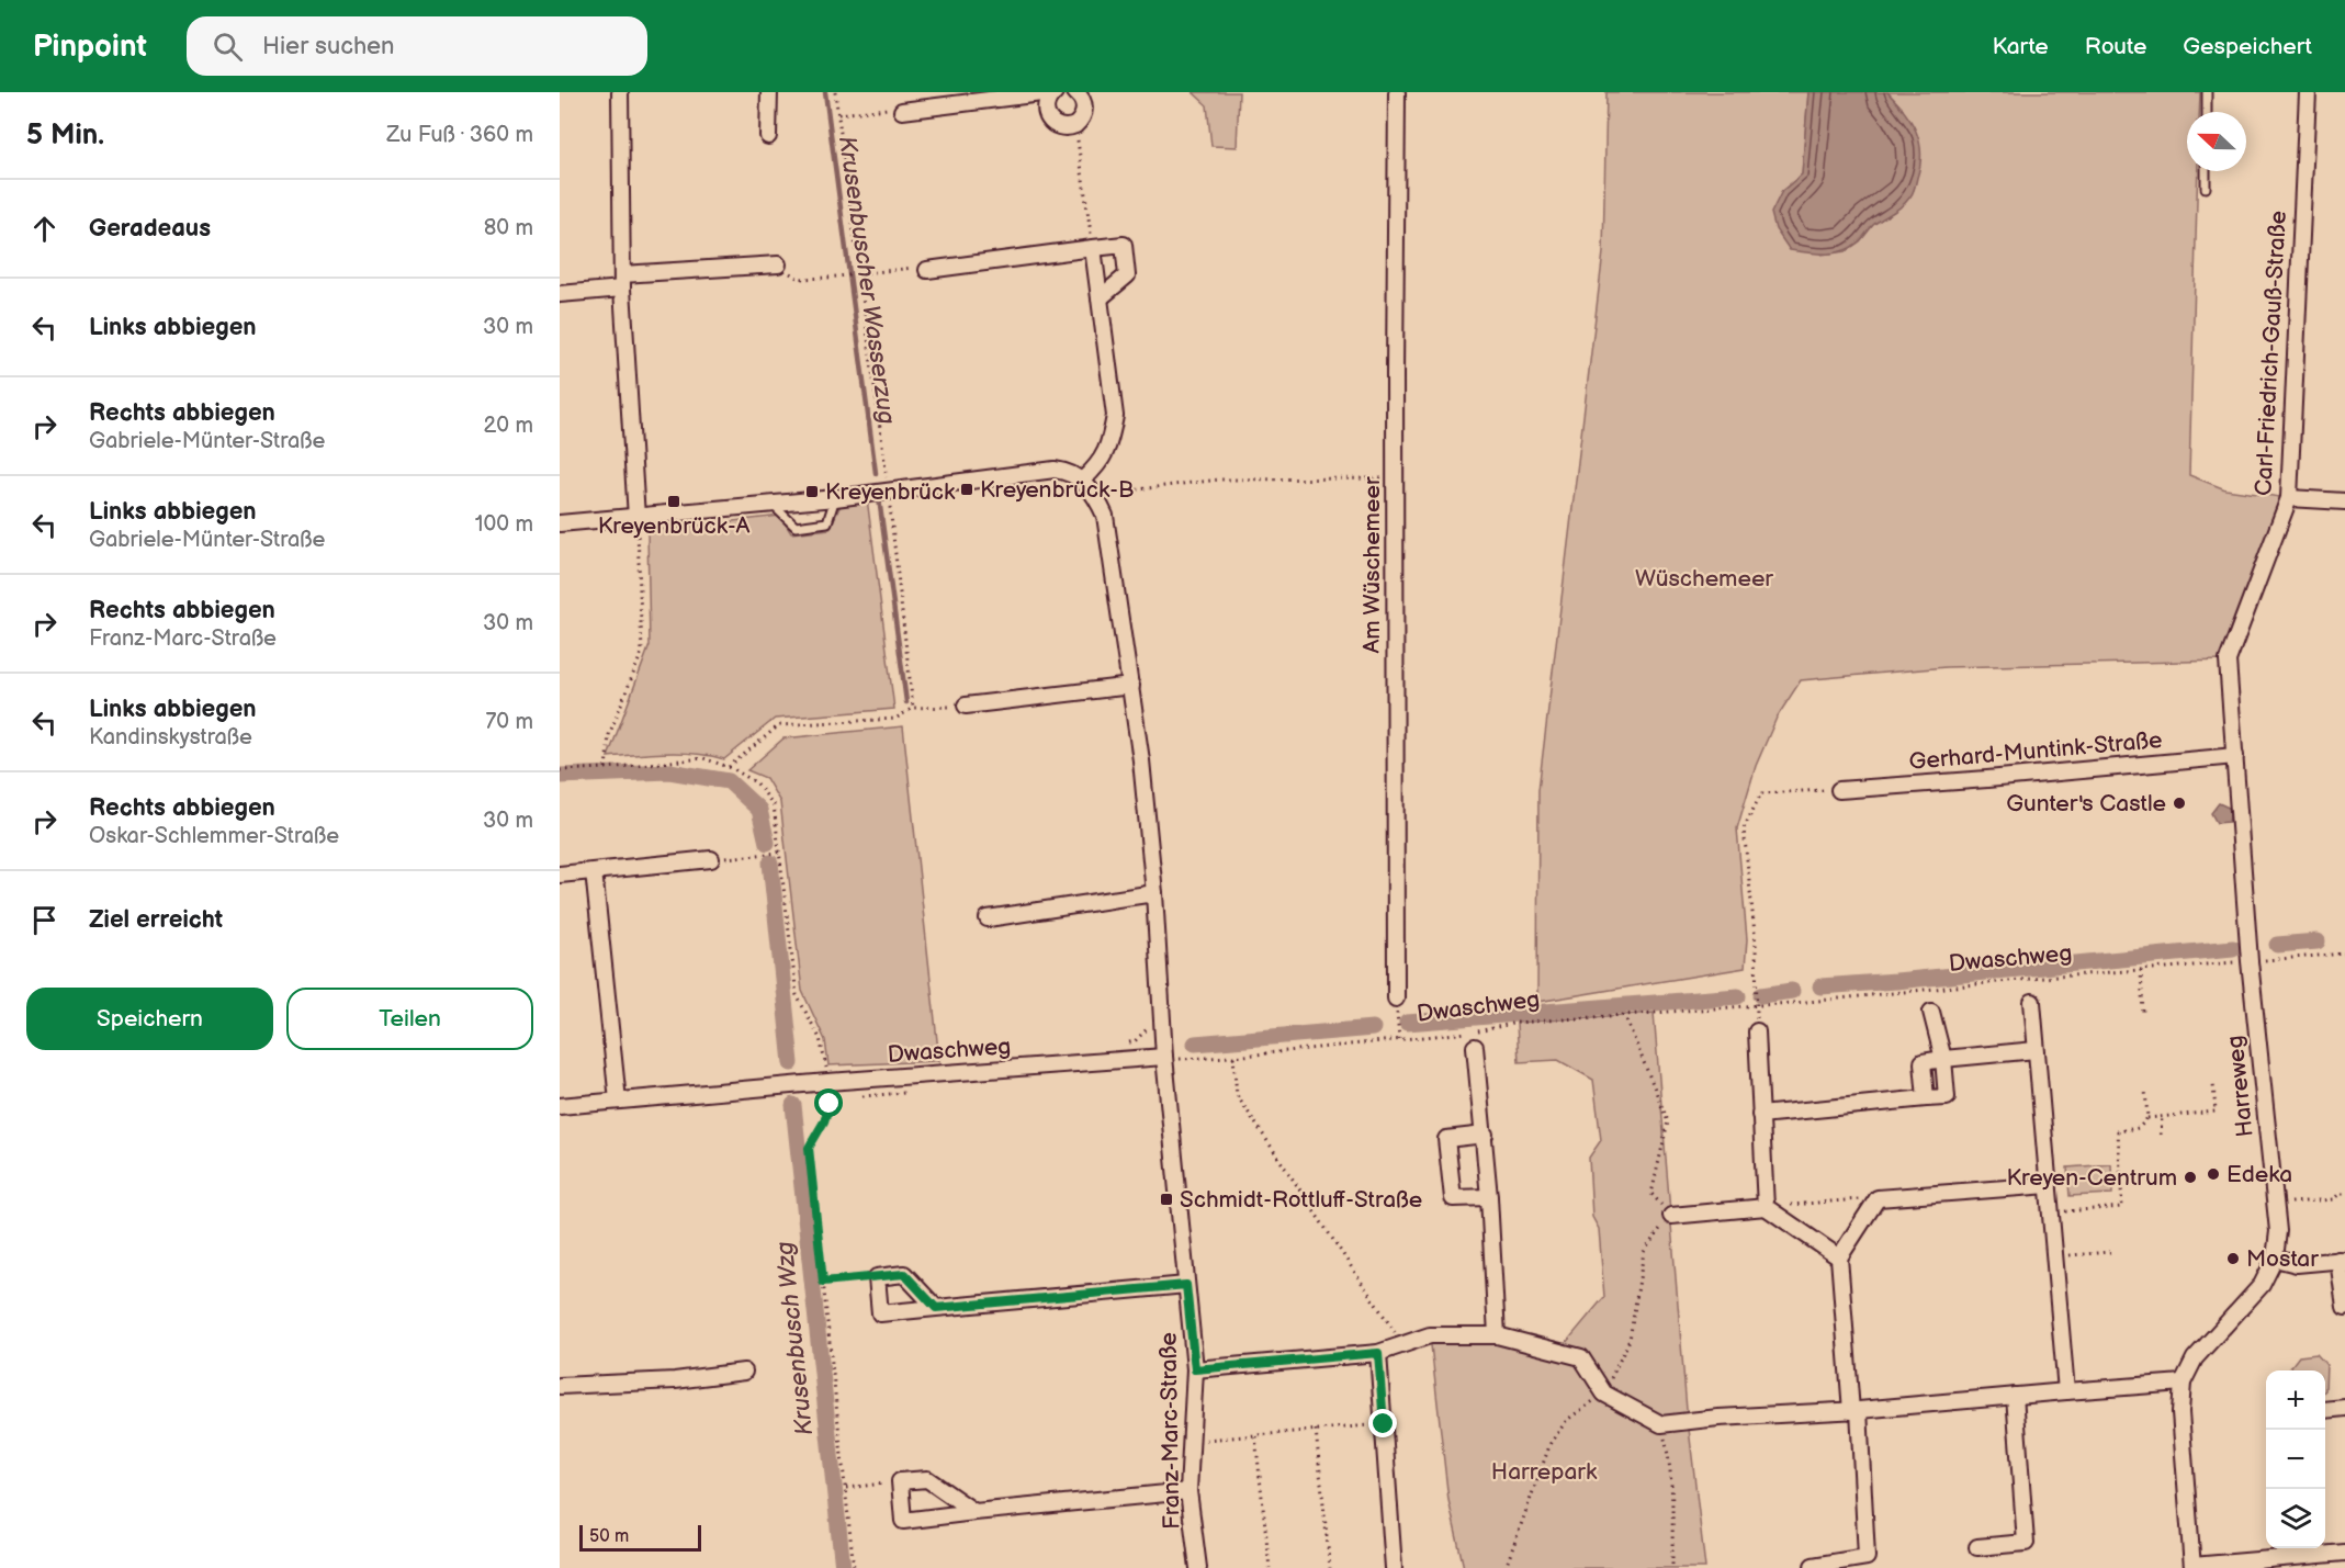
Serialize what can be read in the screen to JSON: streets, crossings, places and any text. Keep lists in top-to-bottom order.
{
  "streets": {
    "street": [
      "Carl-Friedrich-Gauß-Straße",
      "Am Wüschemeer",
      "Gerhard-Muntink-Straße",
      "Dwaschweg",
      "Harreweg",
      "Franz-Marc-Straße"
    ]
  },
  "crossings": [
    ["Carl-Friedrich-Gauß-Straße", "Gerhard-Muntink-Straße"],
    ["Carl-Friedrich-Gauß-Straße", "Dwaschweg"],
    ["Carl-Friedrich-Gauß-Straße", "Harreweg"],
    ["Dwaschweg", "Harreweg"],
    ["Dwaschweg", "Franz-Marc-Straße"]
  ],
  "water": ["Krusenbuscher Wasserzug", "Krusenbusch Wzg"],
  "parks": ["Wüschemeer", "Harrepark"],
  "places": {
    "transit": [
      "Kreyenbrück-B",
      "Kreyenbrück",
      "Kreyenbrück-A",
      "Schmidt-Rottluff-Straße"
    ],
    "other": [
      "Gunter's Castle",
      "Edeka",
      "Kreyen-Centrum",
      "Mostar"
    ]
  },
  "scale_bar": "50 m",
  "north": "left",
  "page": {
    "header": "Pinpoint",
    "search": "Hier suchen",
    "nav": ["Karte", "Route", "Gespeichert"],
    "heading": ["5 Min.", "Zu Fuß · 360 m"],
    "list": [
      ["Geradeaus", "80 m"],
      ["Links abbiegen", "30 m"],
      ["Rechts abbiegen", "Gabriele-Münter-Straße", "20 m"],
      ["Links abbiegen", "Gabriele-Münter-Straße", "100 m"],
      ["Rechts abbiegen", "Franz-Marc-Straße", "30 m"],
      ["Links abbiegen", "Kandinskystraße", "70 m"],
      ["Rechts abbiegen", "Oskar-Schlemmer-Straße", "30 m"],
      "Ziel erreicht"
    ],
    "buttons": ["Speichern", "Teilen"],
    "map_buttons": ["+", "−"],
    "scale": "50 m"
  }
}
